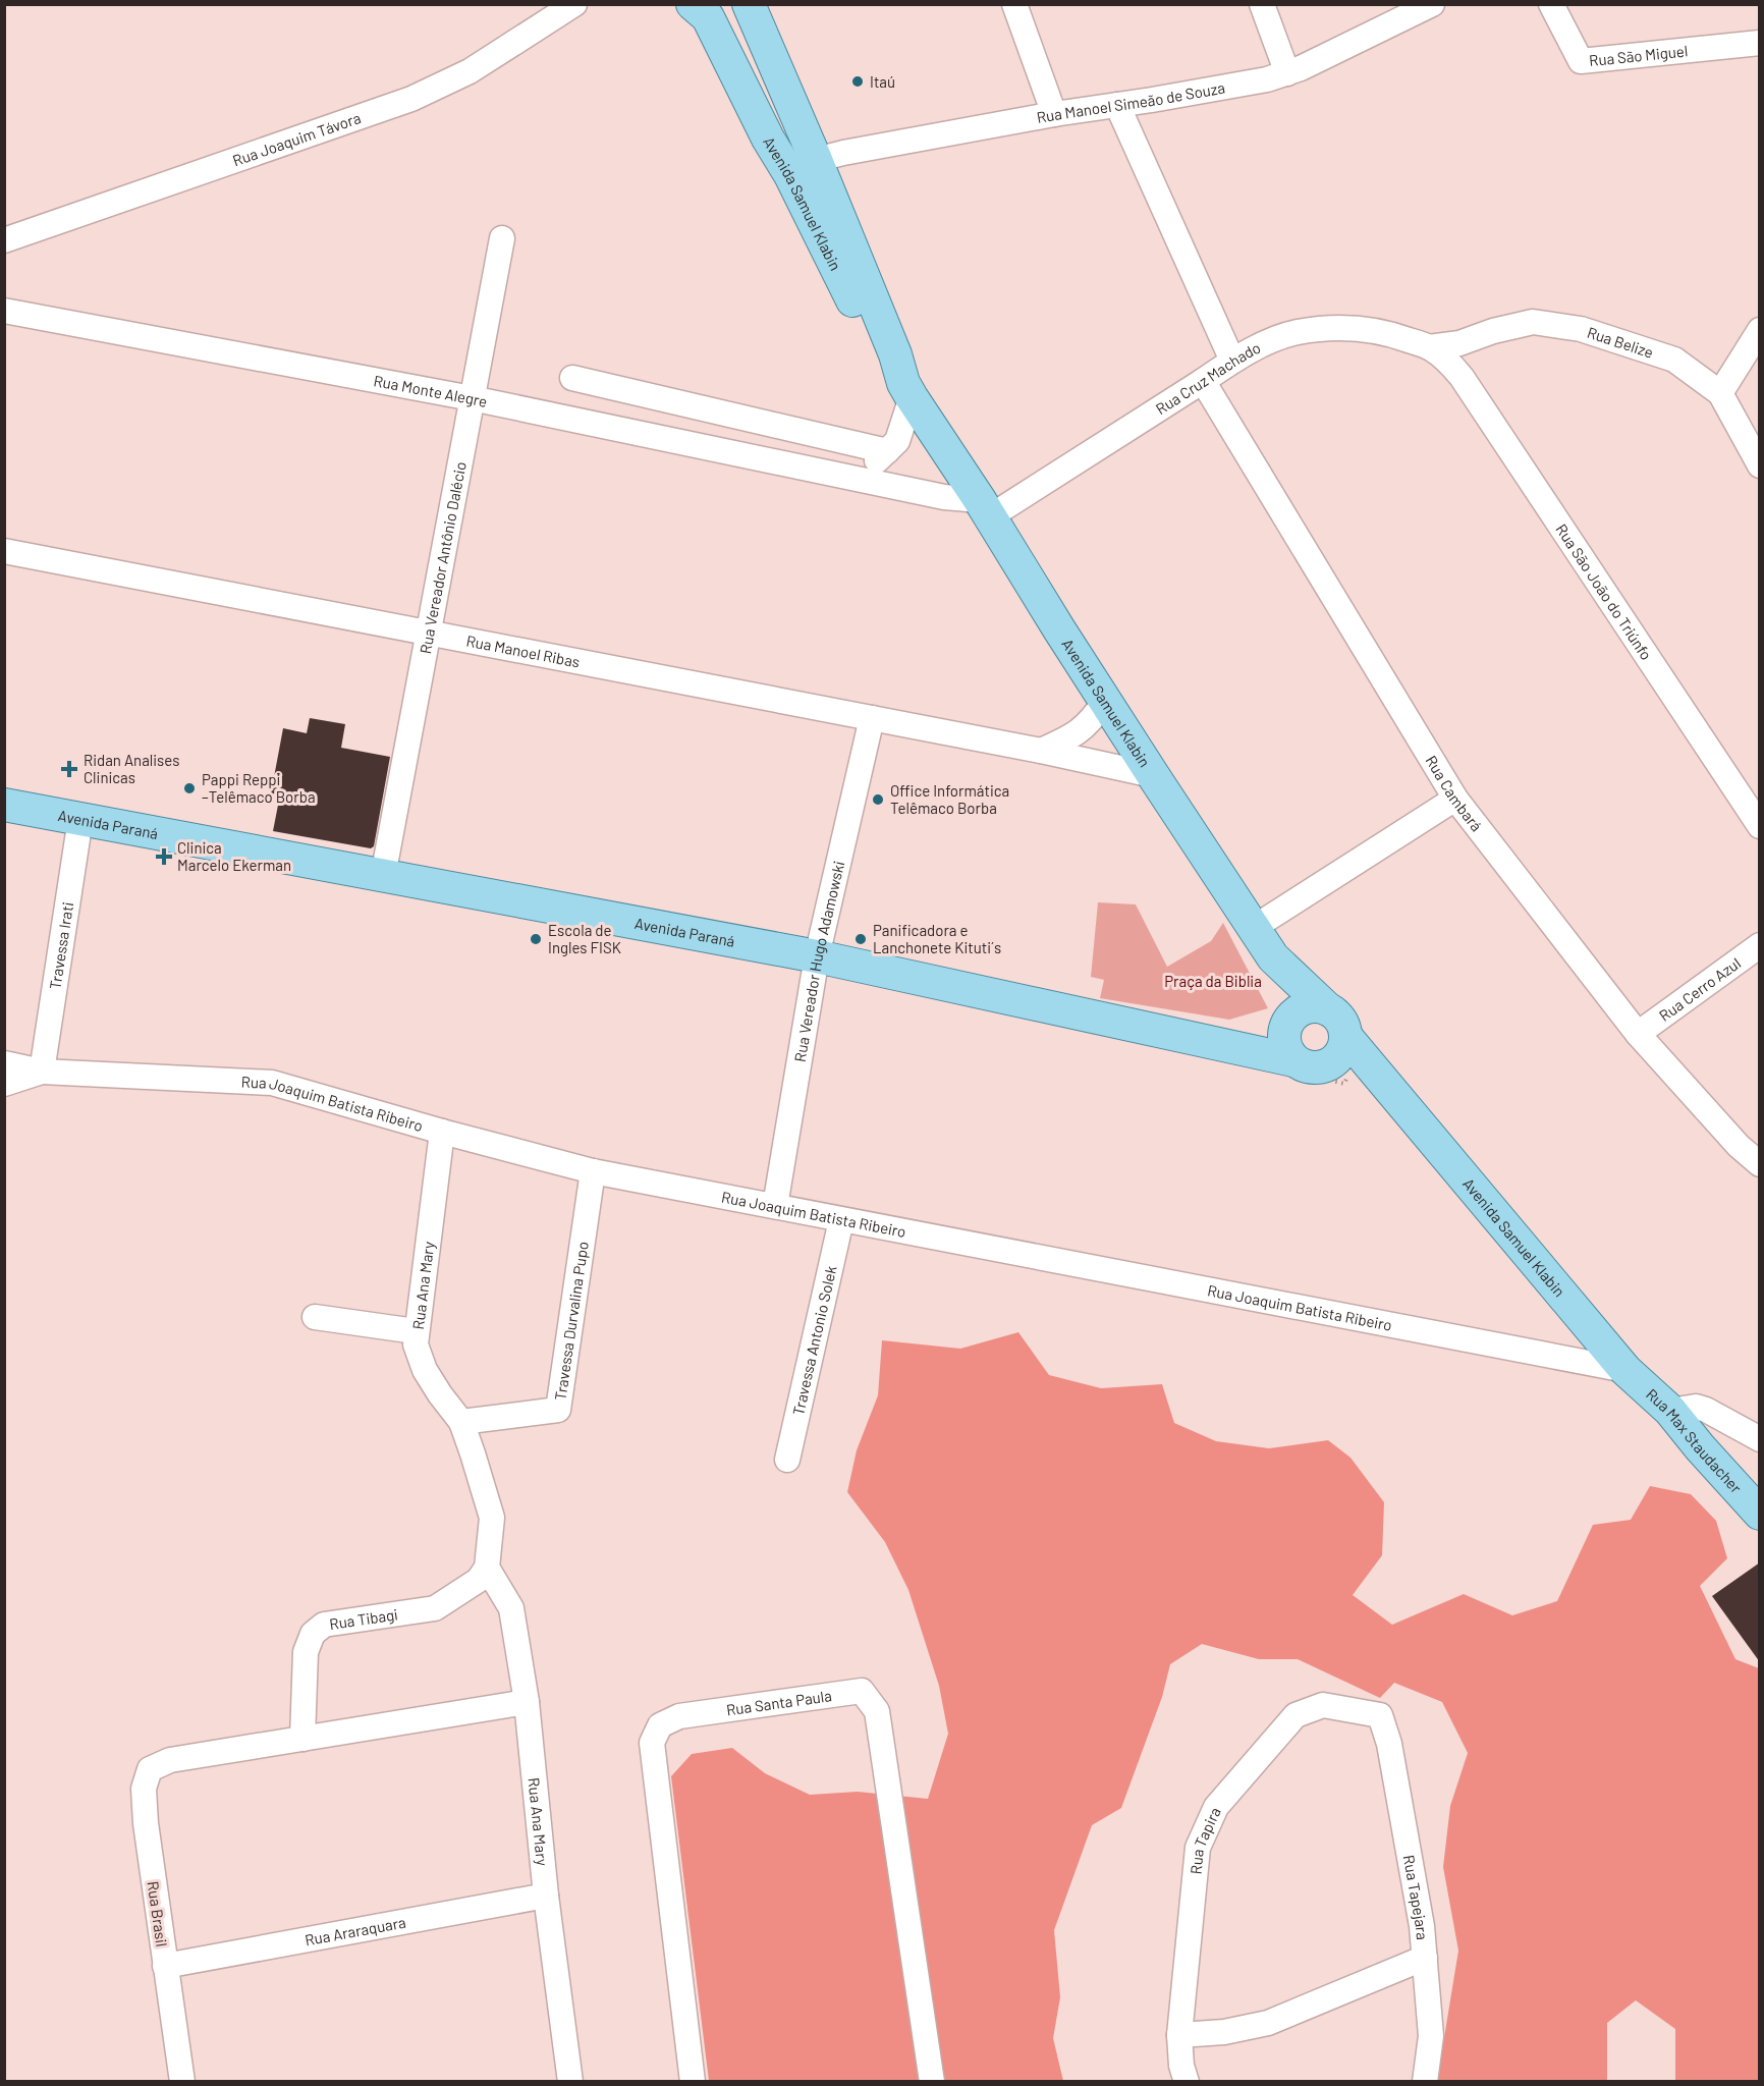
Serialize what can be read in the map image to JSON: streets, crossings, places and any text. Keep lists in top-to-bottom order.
{
  "streets": {
    "main road": ["Avenida Samuel Klabin", "Avenida Paraná", "Rua Max Staudacher"],
    "street": [
      "Rua São Miguel",
      "Rua Manoel Simeão de Souza",
      "Rua Joaquim Távora",
      "Rua Belize",
      "Rua Cruz Machado",
      "Rua Monte Alegre",
      "Rua Vereador Antônio Dalécio",
      "Rua São João do Triúnfo",
      "Rua Manoel Ribas",
      "Rua Cambará",
      "Travessa Irati",
      "Rua Vereador Hugo Adamowski",
      "Rua Cerro Azul",
      "Rua Joaquim Batista Ribeiro",
      "Rua Ana Mary",
      "Travessa Durvalina Pupo",
      "Travessa Antonio Solek",
      "Rua Tibagi",
      "Rua Santa Paula",
      "Rua Tapira",
      "Rua Tapejara",
      "Rua Brasil",
      "Rua Araraquara"
    ]
  },
  "crossings": [
    ["Rua Manoel Simeão de Souza", "Avenida Samuel Klabin"],
    ["Avenida Samuel Klabin", "Rua Cruz Machado"],
    ["Avenida Samuel Klabin", "Rua Monte Alegre"],
    ["Avenida Samuel Klabin", "Rua Manoel Ribas"],
    ["Avenida Samuel Klabin", "Avenida Paraná"],
    ["Avenida Samuel Klabin", "Rua Joaquim Batista Ribeiro"],
    ["Avenida Samuel Klabin", "Rua Max Staudacher"],
    ["Rua Belize", "Rua Cruz Machado"],
    ["Rua Belize", "Rua São João do Triúnfo"],
    ["Rua Cruz Machado", "Rua Monte Alegre"],
    ["Rua Cruz Machado", "Rua São João do Triúnfo"],
    ["Rua Cruz Machado", "Rua Cambará"],
    ["Rua Monte Alegre", "Rua Vereador Antônio Dalécio"],
    ["Rua Vereador Antônio Dalécio", "Rua Manoel Ribas"],
    ["Rua Vereador Antônio Dalécio", "Avenida Paraná"],
    ["Rua Manoel Ribas", "Rua Vereador Hugo Adamowski"],
    ["Rua Cambará", "Rua Cerro Azul"],
    ["Avenida Paraná", "Travessa Irati"],
    ["Avenida Paraná", "Rua Vereador Hugo Adamowski"],
    ["Travessa Irati", "Rua Joaquim Batista Ribeiro"],
    ["Rua Vereador Hugo Adamowski", "Rua Joaquim Batista Ribeiro"],
    ["Rua Joaquim Batista Ribeiro", "Rua Ana Mary"],
    ["Rua Joaquim Batista Ribeiro", "Travessa Durvalina Pupo"],
    ["Rua Joaquim Batista Ribeiro", "Travessa Antonio Solek"],
    ["Rua Joaquim Batista Ribeiro", "Rua Max Staudacher"],
    ["Rua Ana Mary", "Travessa Durvalina Pupo"],
    ["Rua Ana Mary", "Rua Tibagi"],
    ["Rua Ana Mary", "Rua Araraquara"],
    ["Rua Tibagi", "Rua Brasil"],
    ["Rua Tapira", "Rua Tapejara"],
    ["Rua Brasil", "Rua Araraquara"]
  ],
  "parks": ["Praça da Biblia"],
  "places": {
    "other": [
      "Itaú",
      "Pappi Reppi –Telêmaco Borba",
      "Office Informática Telêmaco Borba",
      "Escola de Ingles FISK",
      "Panificadora e Lanchonete Kituti´s"
    ],
    "health": ["Ridan Analises Clinicas", "Clinica Marcelo Ekerman"]
  }
}
